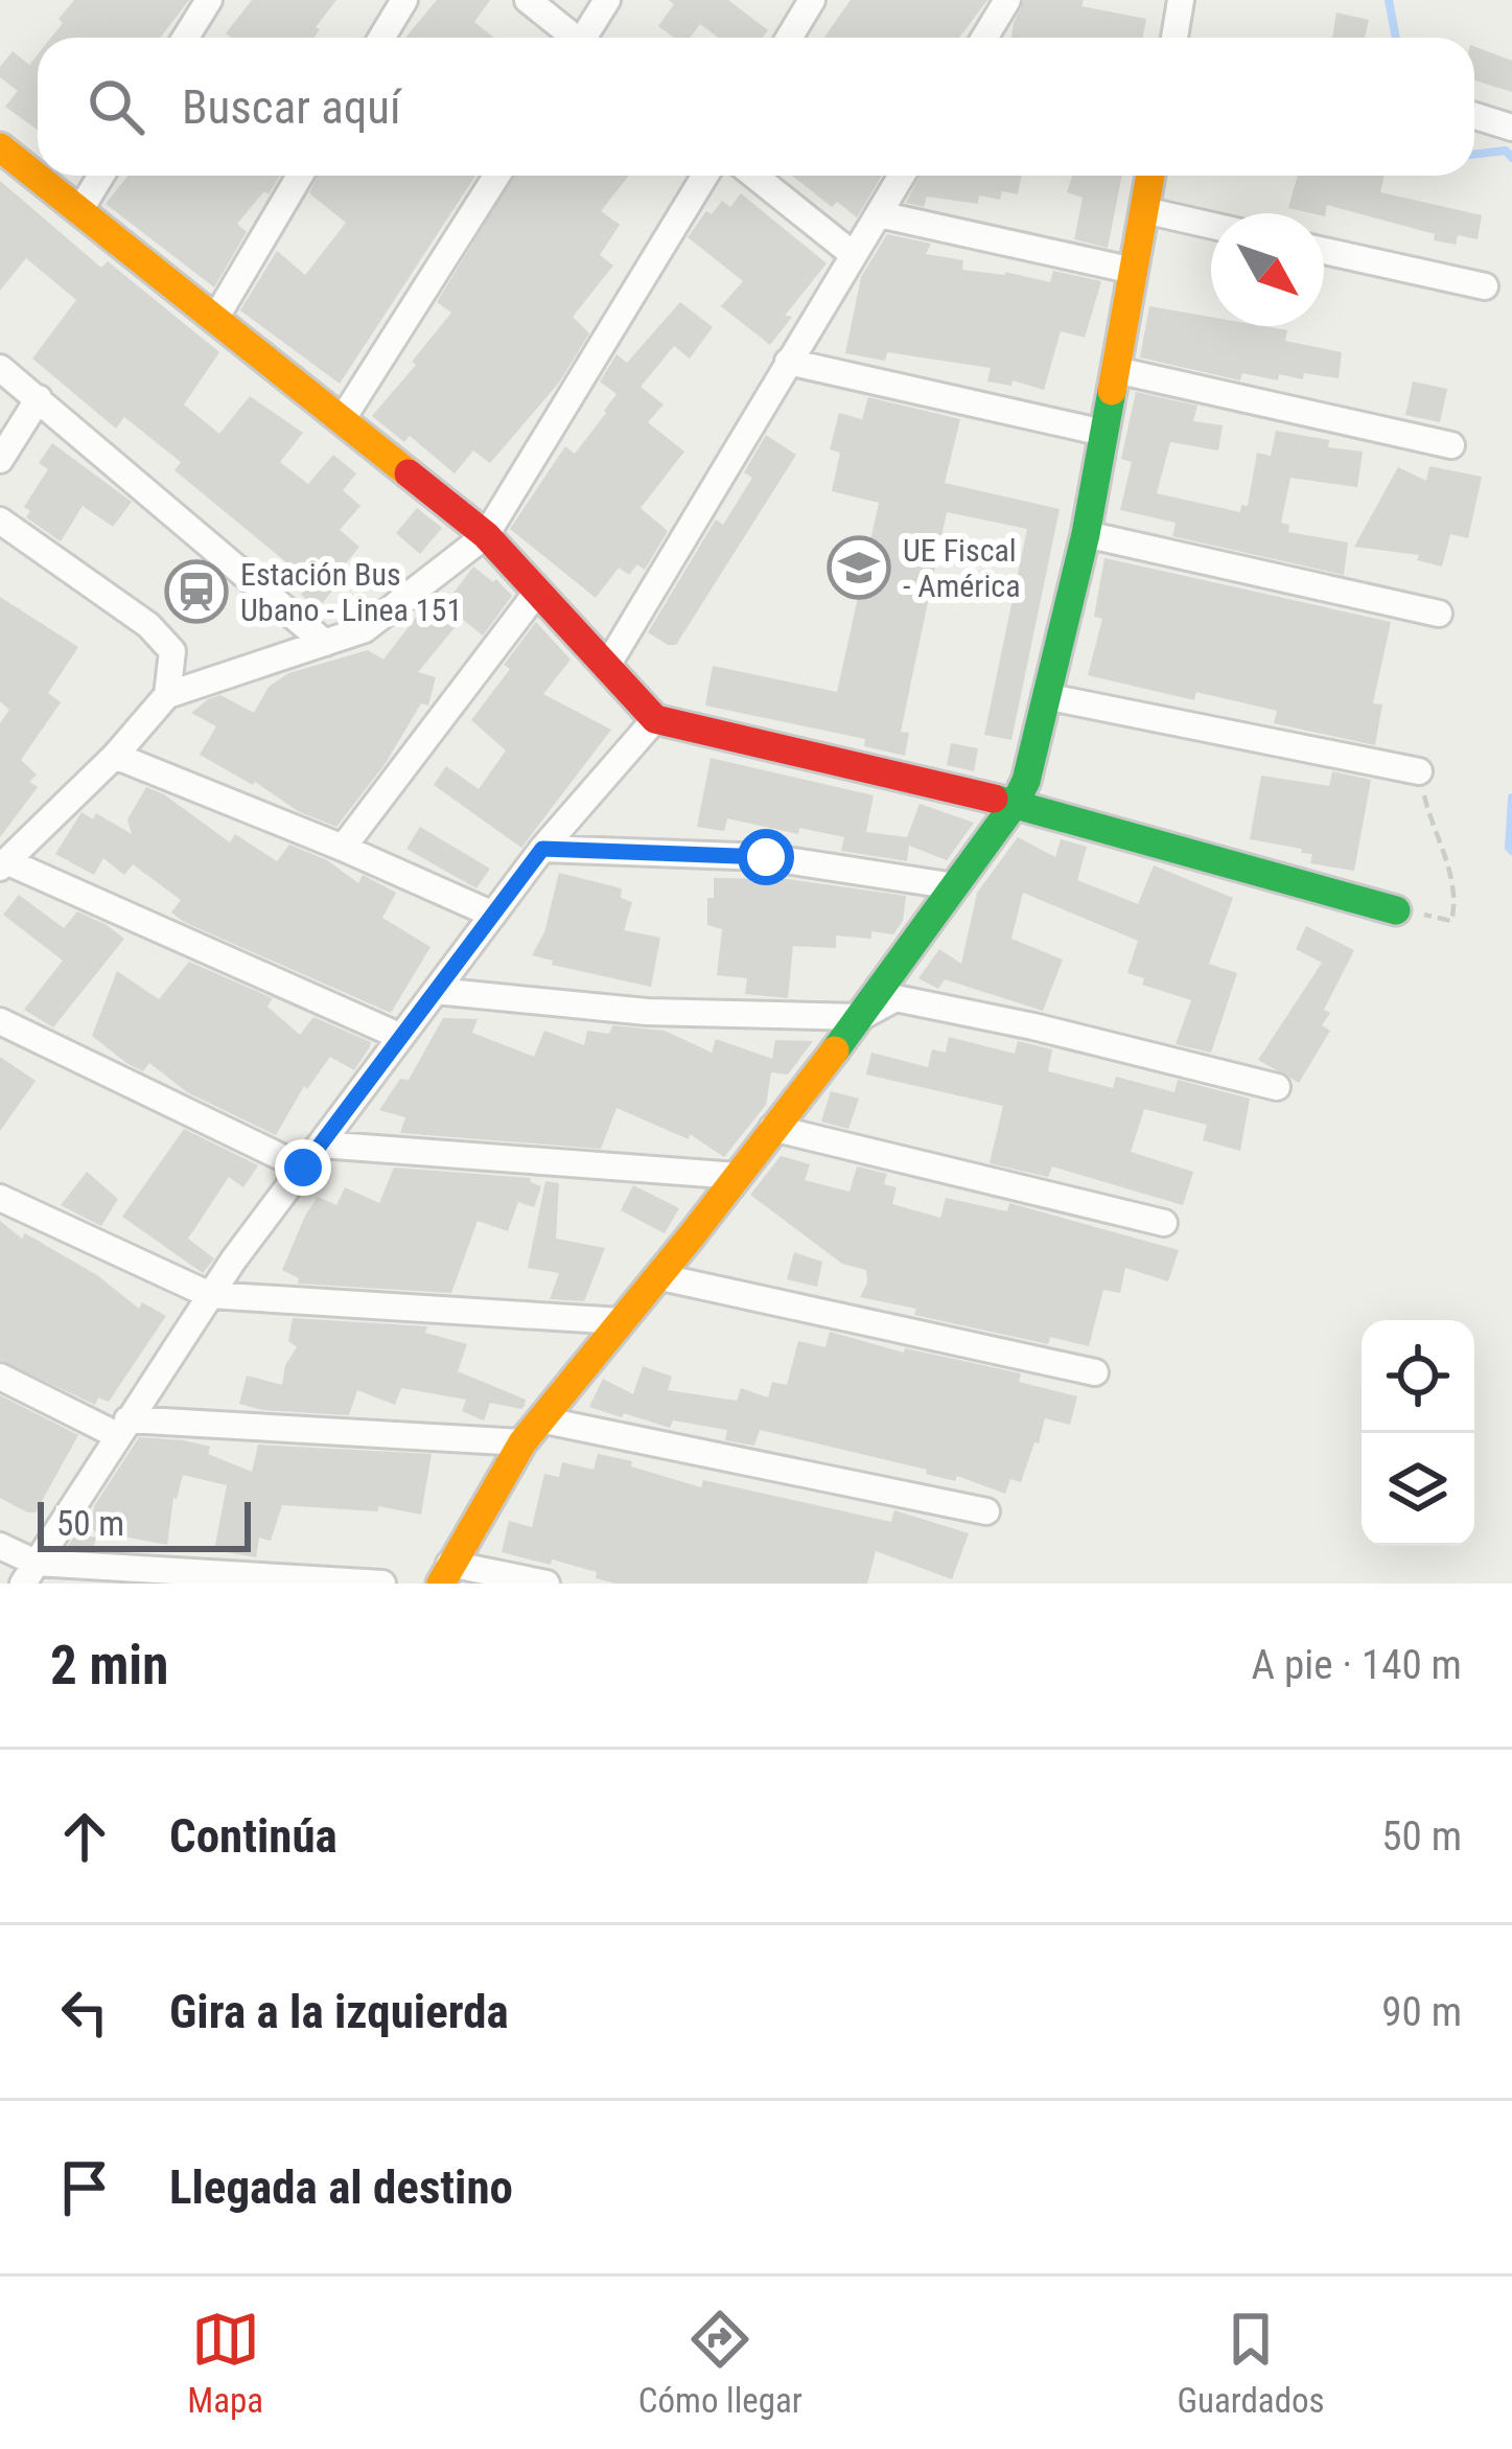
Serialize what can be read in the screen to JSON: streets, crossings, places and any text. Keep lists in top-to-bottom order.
{
  "places": {
    "school or university": ["UE Fiscal - América"],
    "station": ["Estación Bus Ubano - Linea 151"]
  },
  "scale_bar": "50 m",
  "north": "bottom right",
  "page": {
    "search": "Buscar aquí",
    "scale": "50 m",
    "heading": ["2 min", "A pie · 140 m"],
    "list": [
      ["Continúa", "50 m"],
      ["Gira a la izquierda", "90 m"],
      "Llegada al destino"
    ],
    "nav": ["Mapa", "Cómo llegar", "Guardados"]
  }
}
